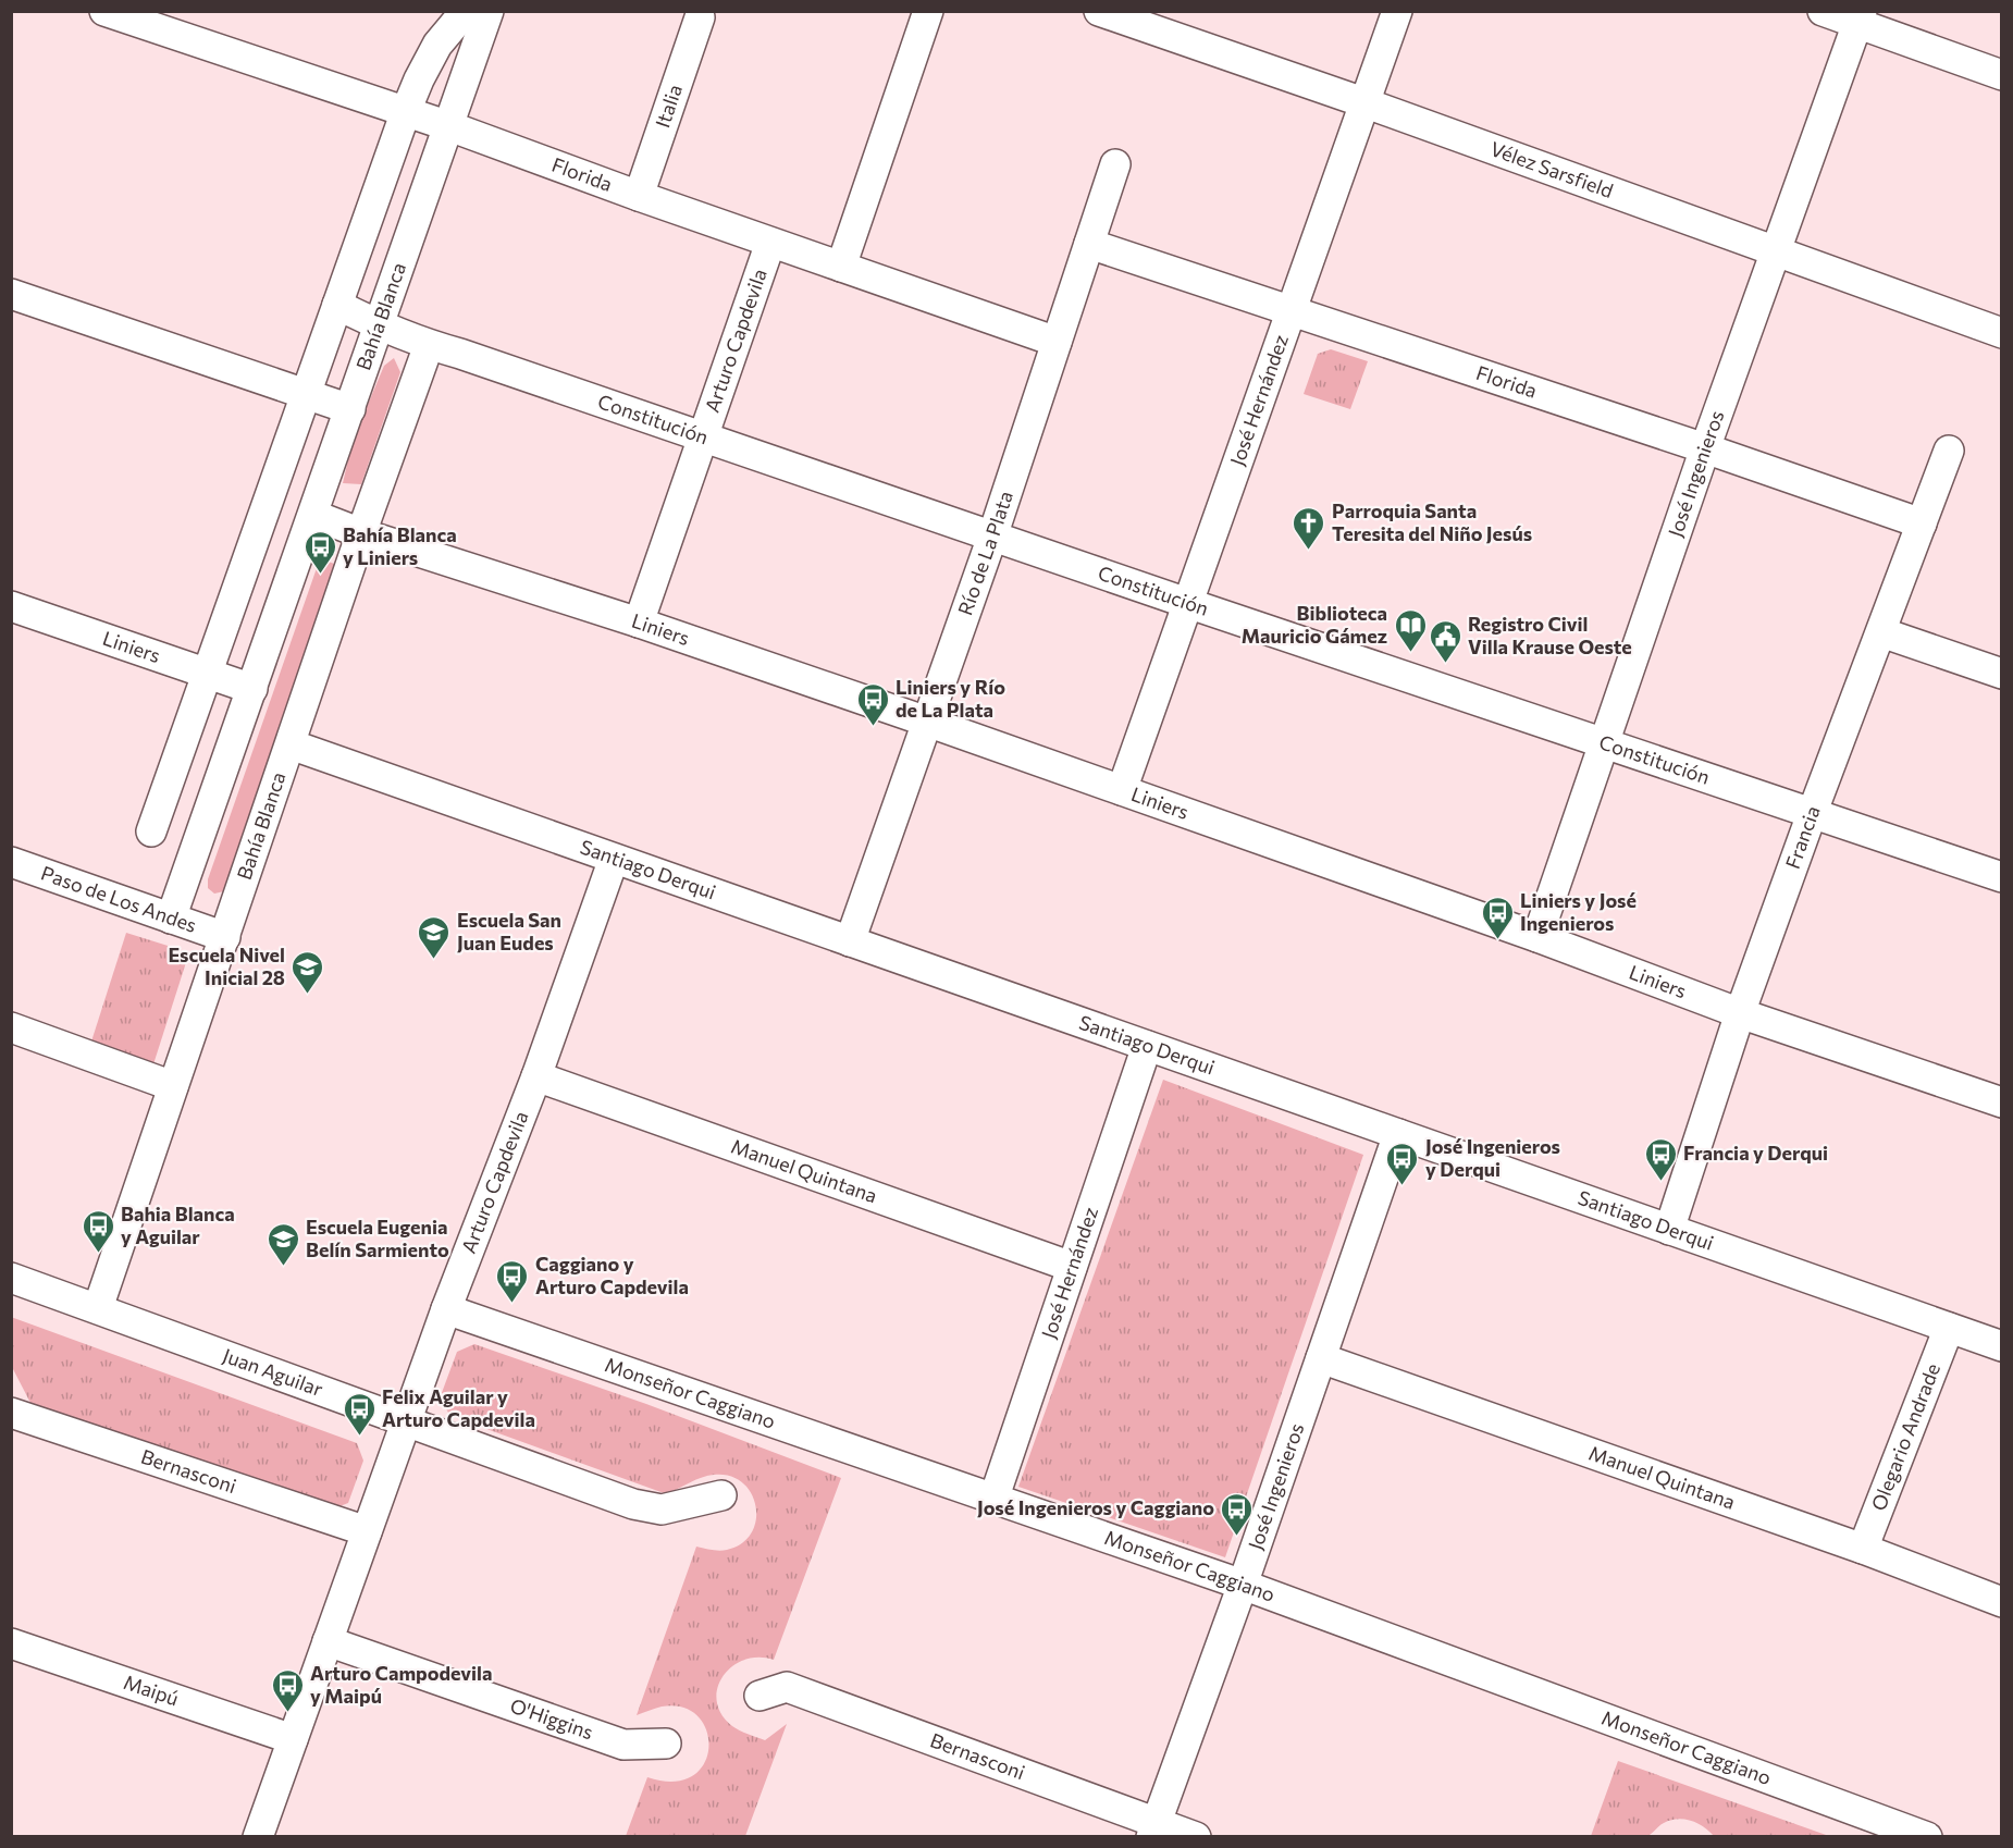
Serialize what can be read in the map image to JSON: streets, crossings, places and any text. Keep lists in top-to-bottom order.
{
  "streets": {
    "street": [
      "Italia",
      "Vélez Sarsfield",
      "Florida",
      "Bahía Blanca",
      "Arturo Capdevila",
      "José Hernández",
      "Constitución",
      "José Ingenieros",
      "Río de La Plata",
      "Liniers",
      "Francia",
      "Santiago Derqui",
      "Paso de Los Andes",
      "Manuel Quintana",
      "Juan Aguilar",
      "Monseñor Caggiano",
      "Olegario Andrade",
      "Bernasconi",
      "Maipú",
      "O'Higgins"
    ]
  },
  "crossings": [
    ["Italia", "Florida"],
    ["Vélez Sarsfield", "José Hernández"],
    ["Vélez Sarsfield", "José Ingenieros"],
    ["Florida", "Bahía Blanca"],
    ["Florida", "Arturo Capdevila"],
    ["Florida", "José Hernández"],
    ["Florida", "José Ingenieros"],
    ["Florida", "Río de La Plata"],
    ["Florida", "Francia"],
    ["Bahía Blanca", "Constitución"],
    ["Bahía Blanca", "Liniers"],
    ["Bahía Blanca", "Santiago Derqui"],
    ["Bahía Blanca", "Paso de Los Andes"],
    ["Bahía Blanca", "Juan Aguilar"],
    ["Arturo Capdevila", "Constitución"],
    ["Arturo Capdevila", "Liniers"],
    ["Arturo Capdevila", "Santiago Derqui"],
    ["Arturo Capdevila", "Manuel Quintana"],
    ["Arturo Capdevila", "Juan Aguilar"],
    ["Arturo Capdevila", "Monseñor Caggiano"],
    ["Arturo Capdevila", "Bernasconi"],
    ["Arturo Capdevila", "Maipú"],
    ["Arturo Capdevila", "O'Higgins"],
    ["José Hernández", "Constitución"],
    ["José Hernández", "Liniers"],
    ["José Hernández", "Santiago Derqui"],
    ["José Hernández", "Manuel Quintana"],
    ["José Hernández", "Monseñor Caggiano"],
    ["Constitución", "José Ingenieros"],
    ["Constitución", "Río de La Plata"],
    ["Constitución", "Francia"],
    ["José Ingenieros", "Liniers"],
    ["José Ingenieros", "Santiago Derqui"],
    ["José Ingenieros", "Manuel Quintana"],
    ["José Ingenieros", "Monseñor Caggiano"],
    ["José Ingenieros", "Bernasconi"],
    ["Río de La Plata", "Liniers"],
    ["Río de La Plata", "Santiago Derqui"],
    ["Liniers", "Francia"],
    ["Francia", "Santiago Derqui"],
    ["Santiago Derqui", "Olegario Andrade"],
    ["Manuel Quintana", "Olegario Andrade"]
  ],
  "places": {
    "church": ["Parroquia Santa Teresita del Niño Jesús"],
    "bus stop": [
      "Bahía Blanca y Liniers",
      "Liniers y Río de La Plata",
      "Liniers y José Ingenieros",
      "Francia y Derqui",
      "José Ingenieros y Derqui",
      "Bahia Blanca y Aguilar",
      "Caggiano y Arturo Capdevila",
      "Felix Aguilar y Arturo Capdevila",
      "José Ingenieros y Caggiano",
      "Arturo Campodevila y Maipú"
    ],
    "library": ["Biblioteca Mauricio Gámez"],
    "public building": ["Registro Civil Villa Krause Oeste"],
    "school or university": ["Escuela San Juan Eudes", "Escuela Nivel Inicial 28", "Escuela Eugenia Belín Sarmiento"]
  }
}
